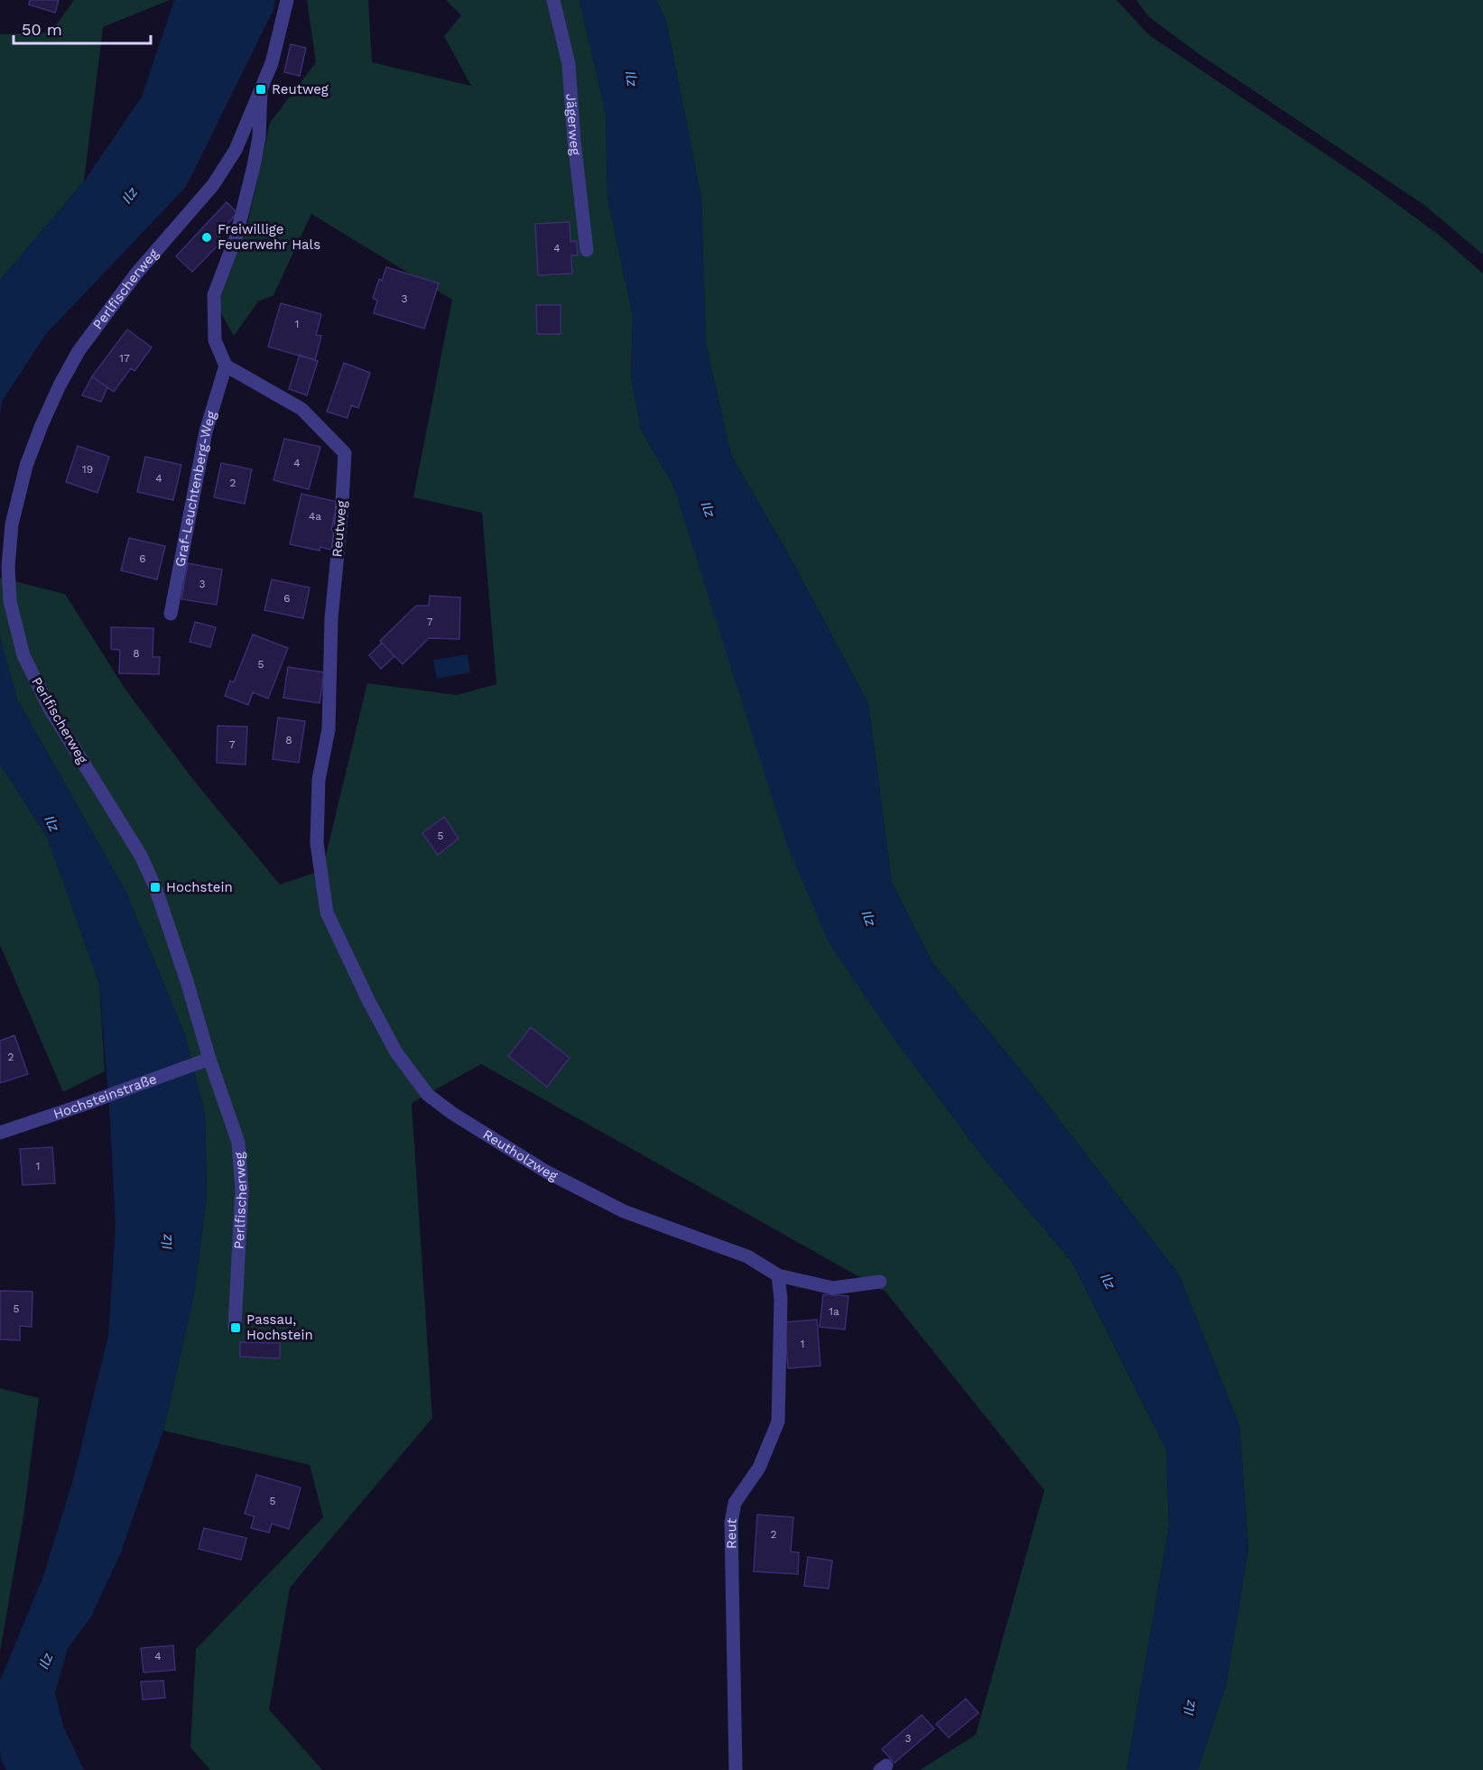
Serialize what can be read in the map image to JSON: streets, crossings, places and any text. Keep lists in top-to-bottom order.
{
  "streets": {
    "street": [
      "Jägerweg",
      "Perlfischerweg",
      "Graf-Leuchtenberg-Weg",
      "Reutweg",
      "Hochsteinstraße",
      "Reutholzweg",
      "Reut"
    ]
  },
  "crossings": [
    ["Perlfischerweg", "Hochsteinstraße"],
    ["Graf-Leuchtenberg-Weg", "Reutweg"],
    ["Reutweg", "Reutholzweg"],
    ["Reutholzweg", "Reut"]
  ],
  "water": ["Ilz"],
  "places": {
    "transit": ["Reutweg", "Hochstein", "Passau, Hochstein"],
    "other": ["Freiwillige Feuerwehr Hals"]
  },
  "house_numbers": [
    "4",
    "3",
    "1",
    "17",
    "4",
    "19",
    "4",
    "2",
    "4a",
    "6",
    "3",
    "6",
    "7",
    "8",
    "5",
    "8",
    "7",
    "5",
    "2",
    "1",
    "5",
    "1a",
    "1",
    "5",
    "2",
    "4",
    "3"
  ],
  "scale_bar": "50 m"
}
